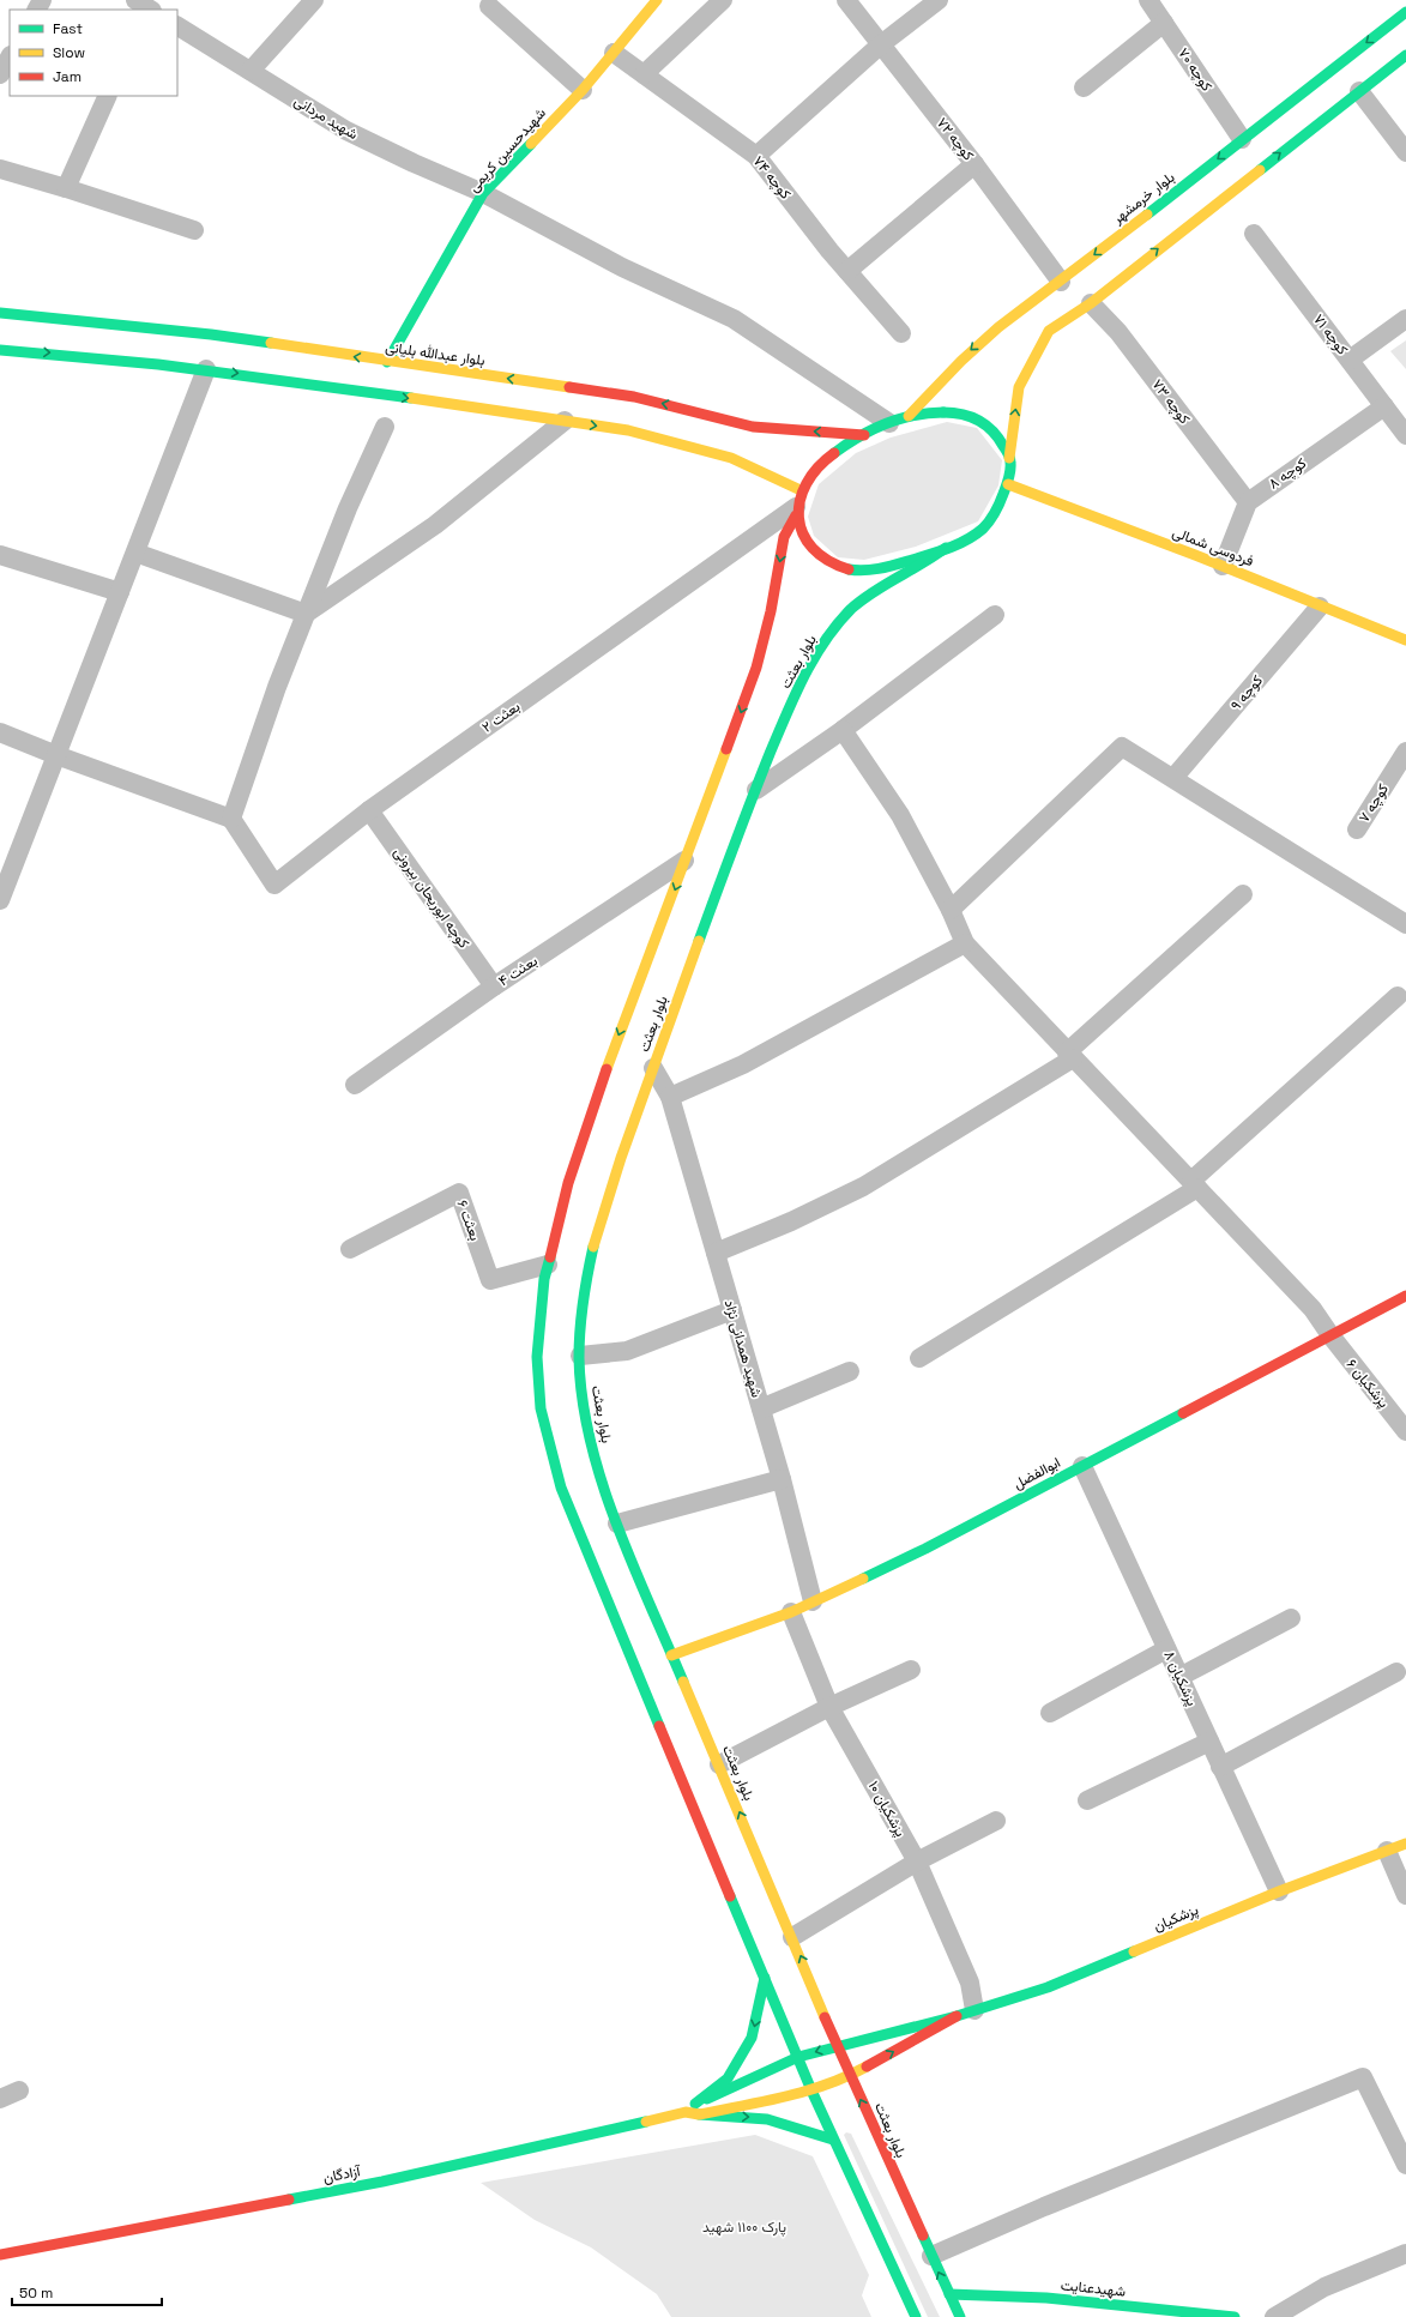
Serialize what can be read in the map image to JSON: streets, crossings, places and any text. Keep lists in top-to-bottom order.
{
  "streets": {
    "main road": [
      "شهیدحسین کریمی",
      "بلوار خرمشهر",
      "بلوار عبدالله بلیانی",
      "فردوسی شمالی",
      "بلوار بعثت",
      "ابوالفضل",
      "پزشکیان",
      "آزادگان",
      "شهیدعنایت"
    ],
    "street": [
      "کوچه ۷۰",
      "شهید مردانی",
      "کوچه ۷۲",
      "کوچه ۷۴",
      "کوچه ۷۱",
      "کوچه ۷۳",
      "کوچه ۸",
      "کوچه ۹",
      "بعثت ۲",
      "کوچه ۷",
      "کوچه ابوریحان بیرونی",
      "بعثت ۴",
      "بعثت ۶",
      "شهید همدانی نژاد",
      "پزشکیان ۶",
      "پزشکیان ۸",
      "پزشکیان ۱۰"
    ]
  },
  "crossings": [
    ["کوچه ۷۰", "بلوار خرمشهر"],
    ["شهید مردانی", "شهیدحسین کریمی"],
    ["شهید مردانی", "بلوار بعثت"],
    ["کوچه ۷۲", "بلوار خرمشهر"],
    ["شهیدحسین کریمی", "کوچه ۷۴"],
    ["شهیدحسین کریمی", "بلوار عبدالله بلیانی"],
    ["بلوار خرمشهر", "بلوار بعثت"],
    ["کوچه ۷۱", "کوچه ۸"],
    ["بلوار عبدالله بلیانی", "بلوار بعثت"],
    ["کوچه ۷۳", "کوچه ۸"],
    ["فردوسی شمالی", "کوچه ۹"],
    ["بلوار بعثت", "بعثت ۲"],
    ["بلوار بعثت", "بعثت ۴"],
    ["بلوار بعثت", "بعثت ۶"],
    ["بلوار بعثت", "شهید همدانی نژاد"],
    ["بلوار بعثت", "ابوالفضل"],
    ["بلوار بعثت", "پزشکیان"],
    ["بلوار بعثت", "شهیدعنایت"],
    ["بعثت ۲", "کوچه ابوریحان بیرونی"],
    ["کوچه ابوریحان بیرونی", "بعثت ۴"],
    ["شهید همدانی نژاد", "ابوالفضل"],
    ["پزشکیان ۶", "ابوالفضل"],
    ["ابوالفضل", "پزشکیان ۸"],
    ["ابوالفضل", "پزشکیان ۱۰"],
    ["پزشکیان ۸", "پزشکیان"],
    ["پزشکیان ۱۰", "پزشکیان"],
    ["پزشکیان", "آزادگان"]
  ],
  "parks": ["پارک ۱۱۰۰ شهید"],
  "legend": ["Fast", "Slow", "Jam"],
  "scale_bar": "50 m"
}
